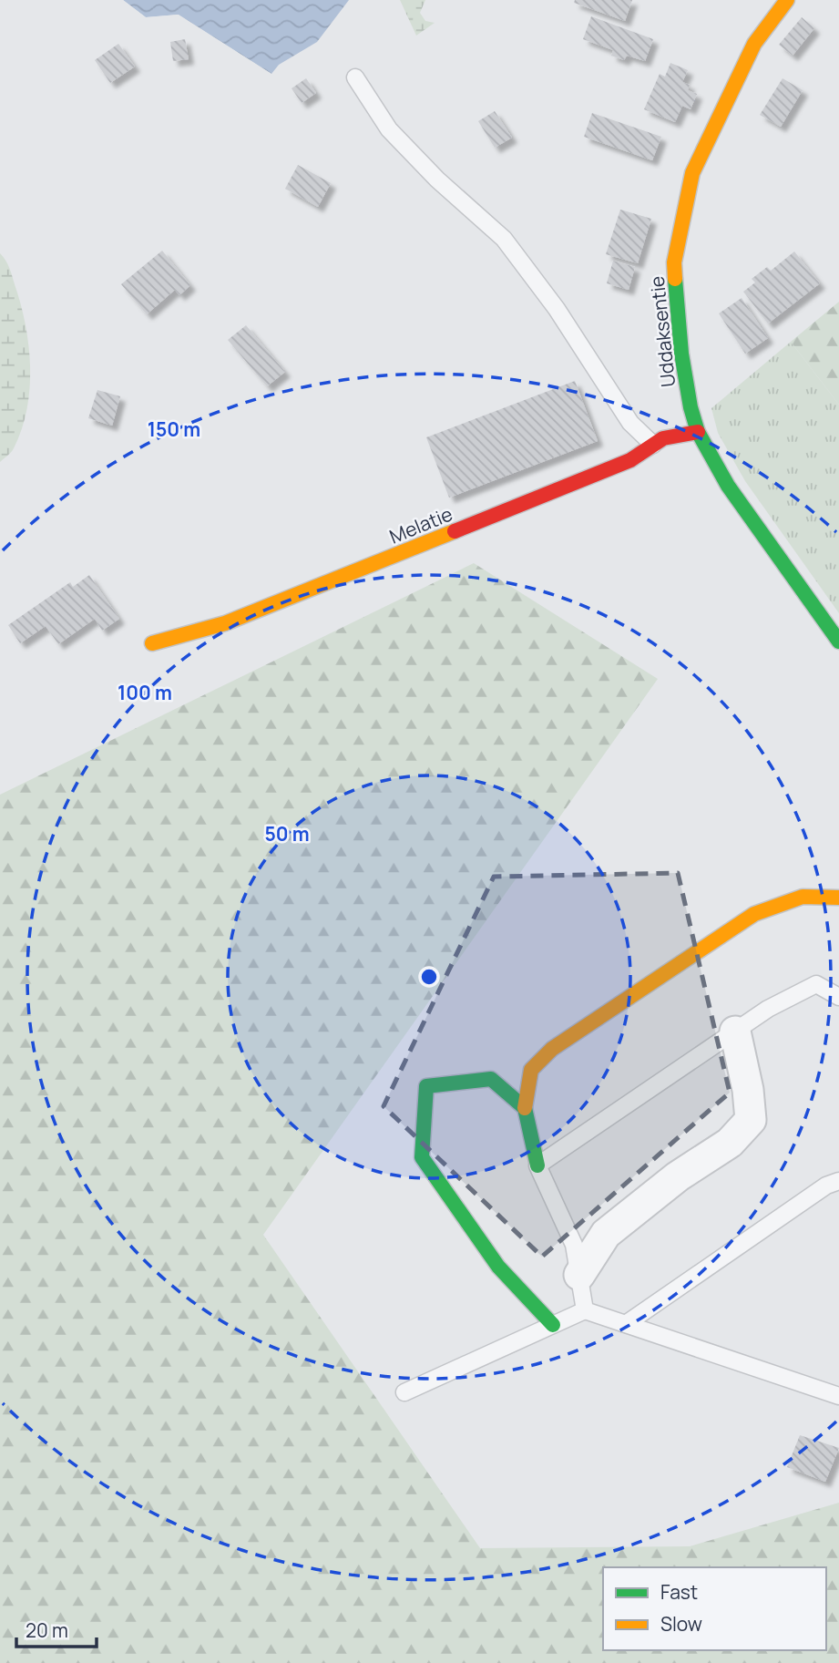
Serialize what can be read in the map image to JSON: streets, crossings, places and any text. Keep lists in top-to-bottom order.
{
  "streets": {
    "street": ["Uddaksentie", "Melatie"]
  },
  "crossings": [
    ["Uddaksentie", "Melatie"]
  ],
  "legend": ["Fast", "Slow"],
  "scale_bar": "20 m",
  "rings": ["150 m", "100 m", "50 m"]
}
